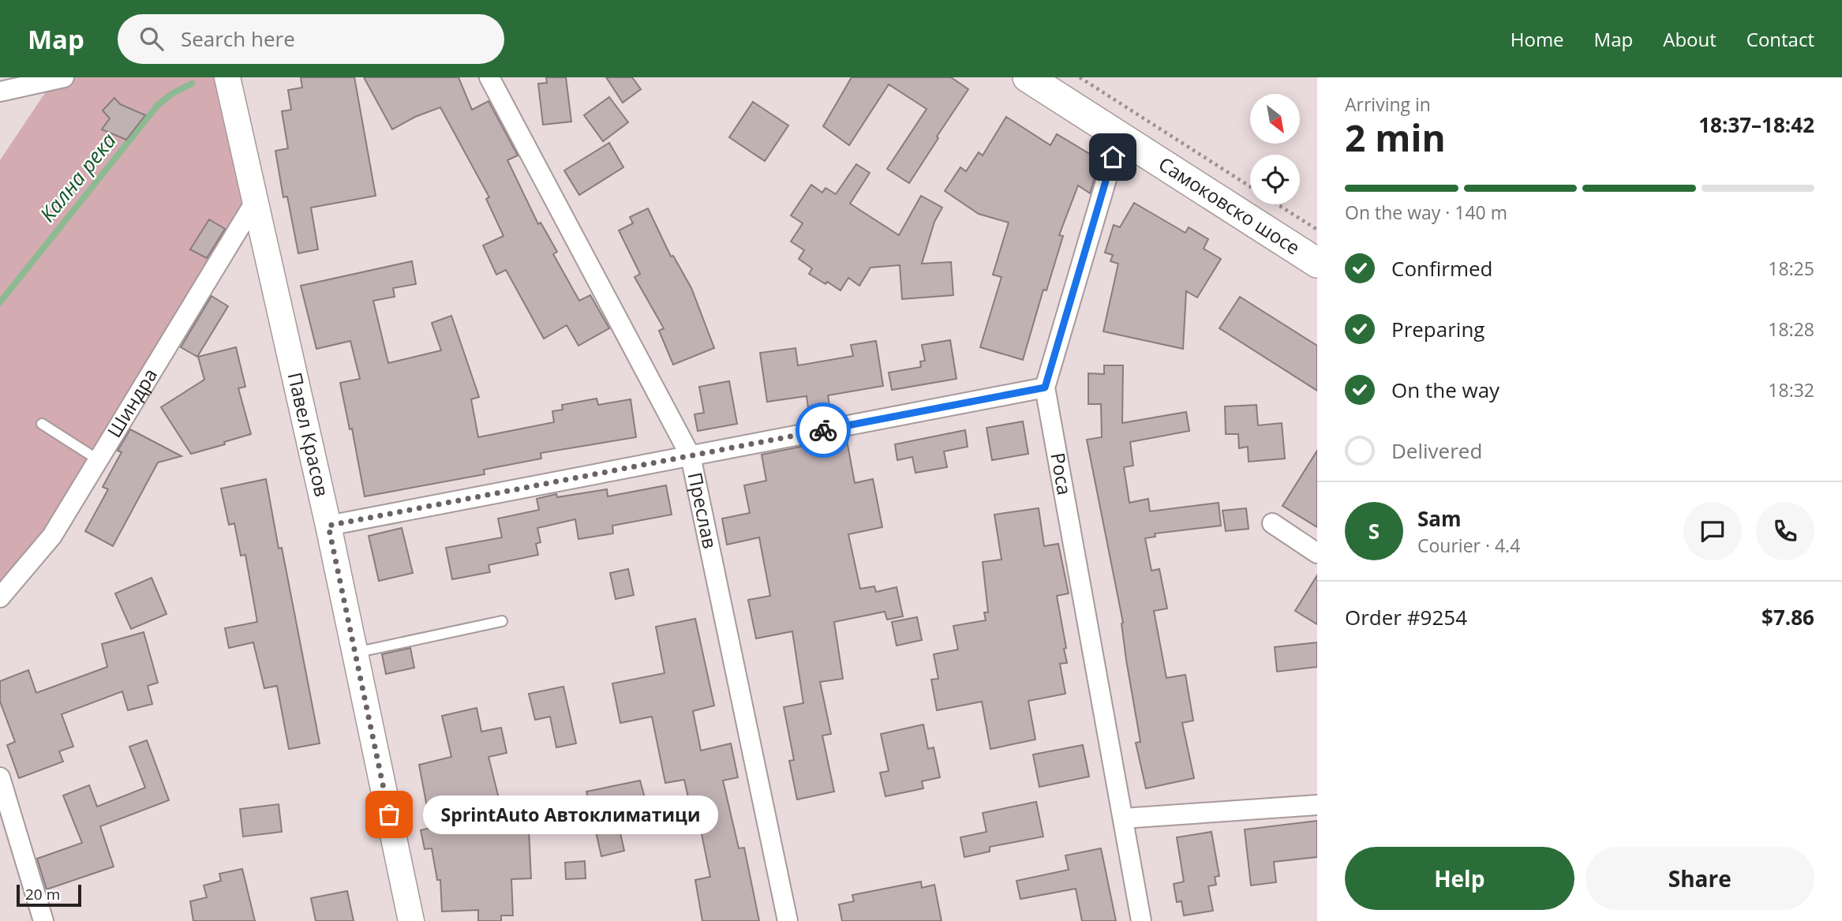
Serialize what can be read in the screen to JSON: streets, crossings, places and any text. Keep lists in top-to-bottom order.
{
  "streets": {
    "main road": ["Самоковско шосе"],
    "street": [
      "Шиндра",
      "Павел Красов",
      "Роса",
      "Преслав"
    ]
  },
  "crossings": [
    ["Самоковско шосе", "Роса"],
    ["Шиндра", "Павел Красов"]
  ],
  "water": ["Кална река"],
  "places": ["SprintAuto Автоклиматици"],
  "scale_bar": "20 m",
  "north": "bottom right",
  "page": {
    "header": "Map",
    "search": "Search here",
    "nav": [
      "Home",
      "Map",
      "About",
      "Contact"
    ],
    "heading": ["2 min", "Arriving in", "18:37–18:42"],
    "panel": [
      "Sam",
      "Courier · 4.4",
      "Order #9254",
      "$7.86"
    ],
    "bar": "On the way · 140 m",
    "list": [
      ["Confirmed", "18:25"],
      ["Preparing", "18:28"],
      ["On the way", "18:32"],
      "Delivered"
    ],
    "round": "S",
    "bubble": "SprintAuto Автоклиматици",
    "buttons": ["Help", "Share"],
    "scale": "20 m"
  }
}
